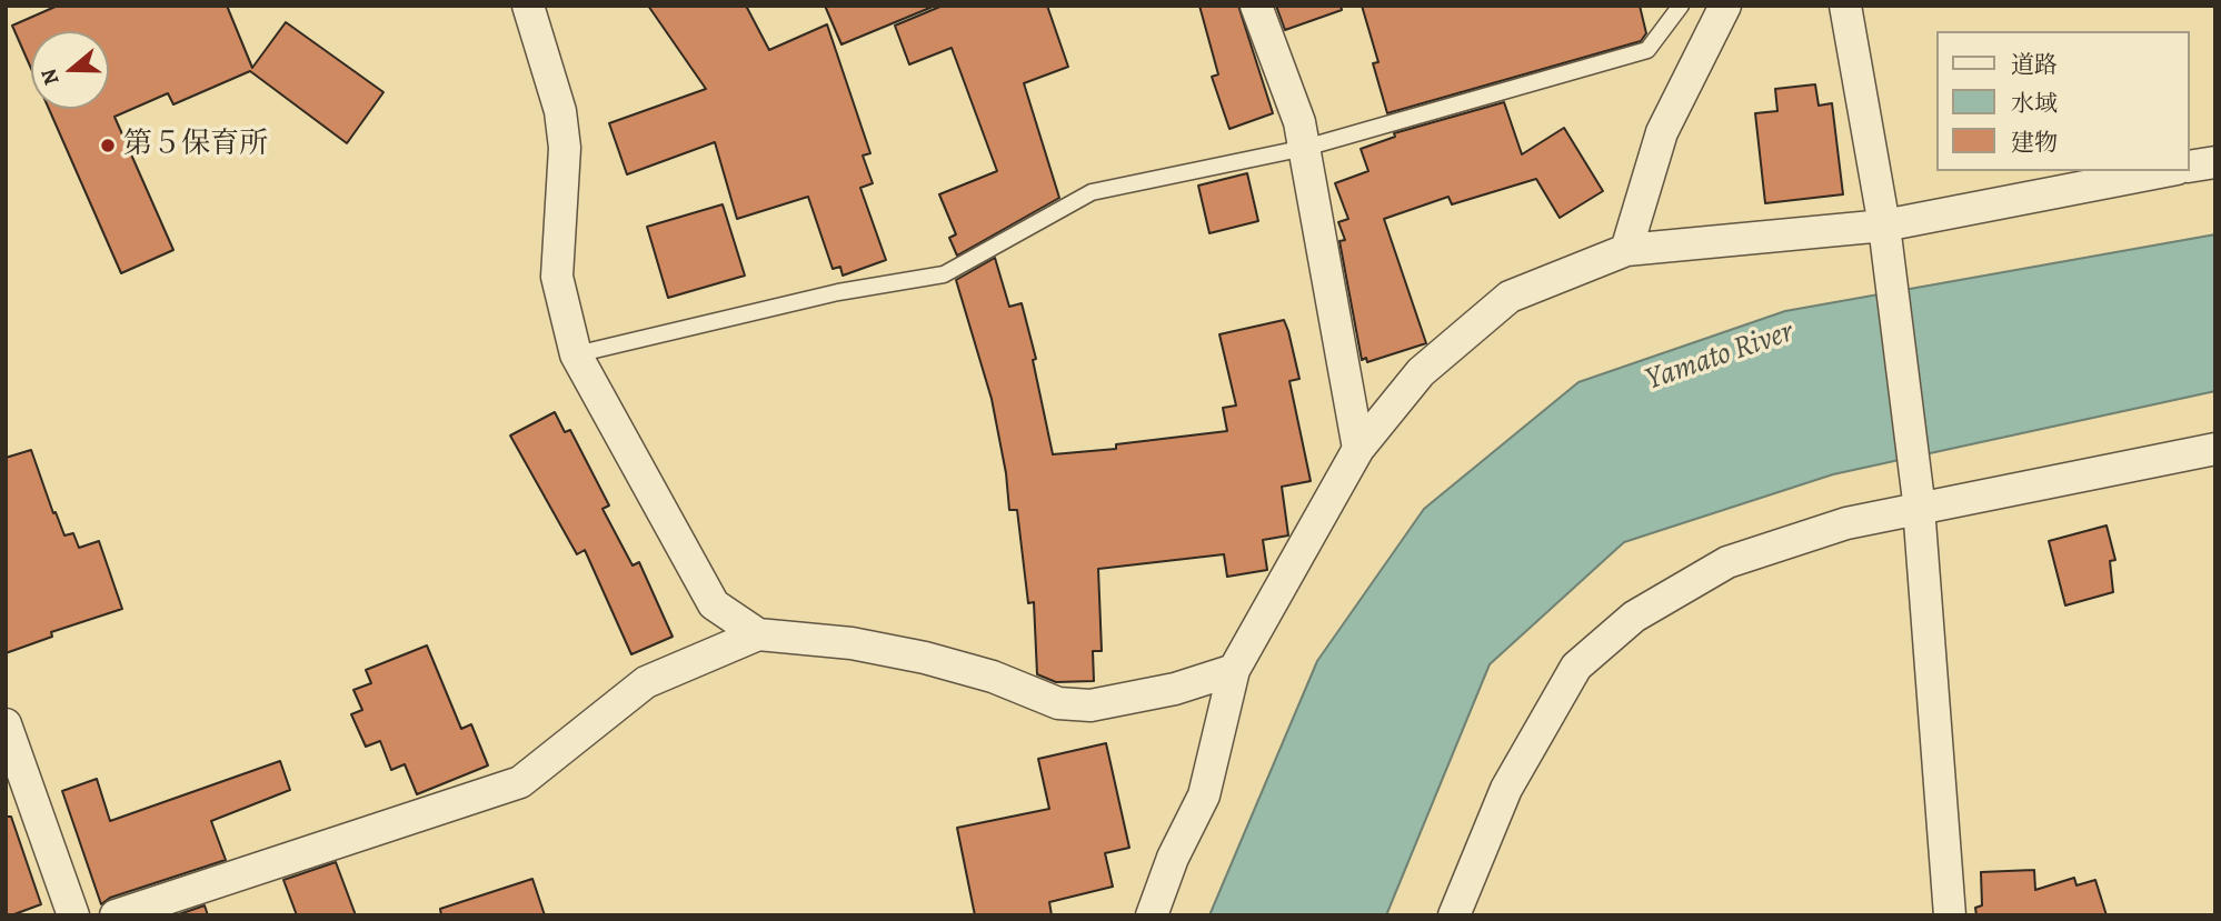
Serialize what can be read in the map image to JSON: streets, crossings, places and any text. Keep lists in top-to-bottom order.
{
  "water": ["Yamato River"],
  "places": ["第５保育所"],
  "legend": ["道路", "水域", "建物"],
  "north": "left"
}
